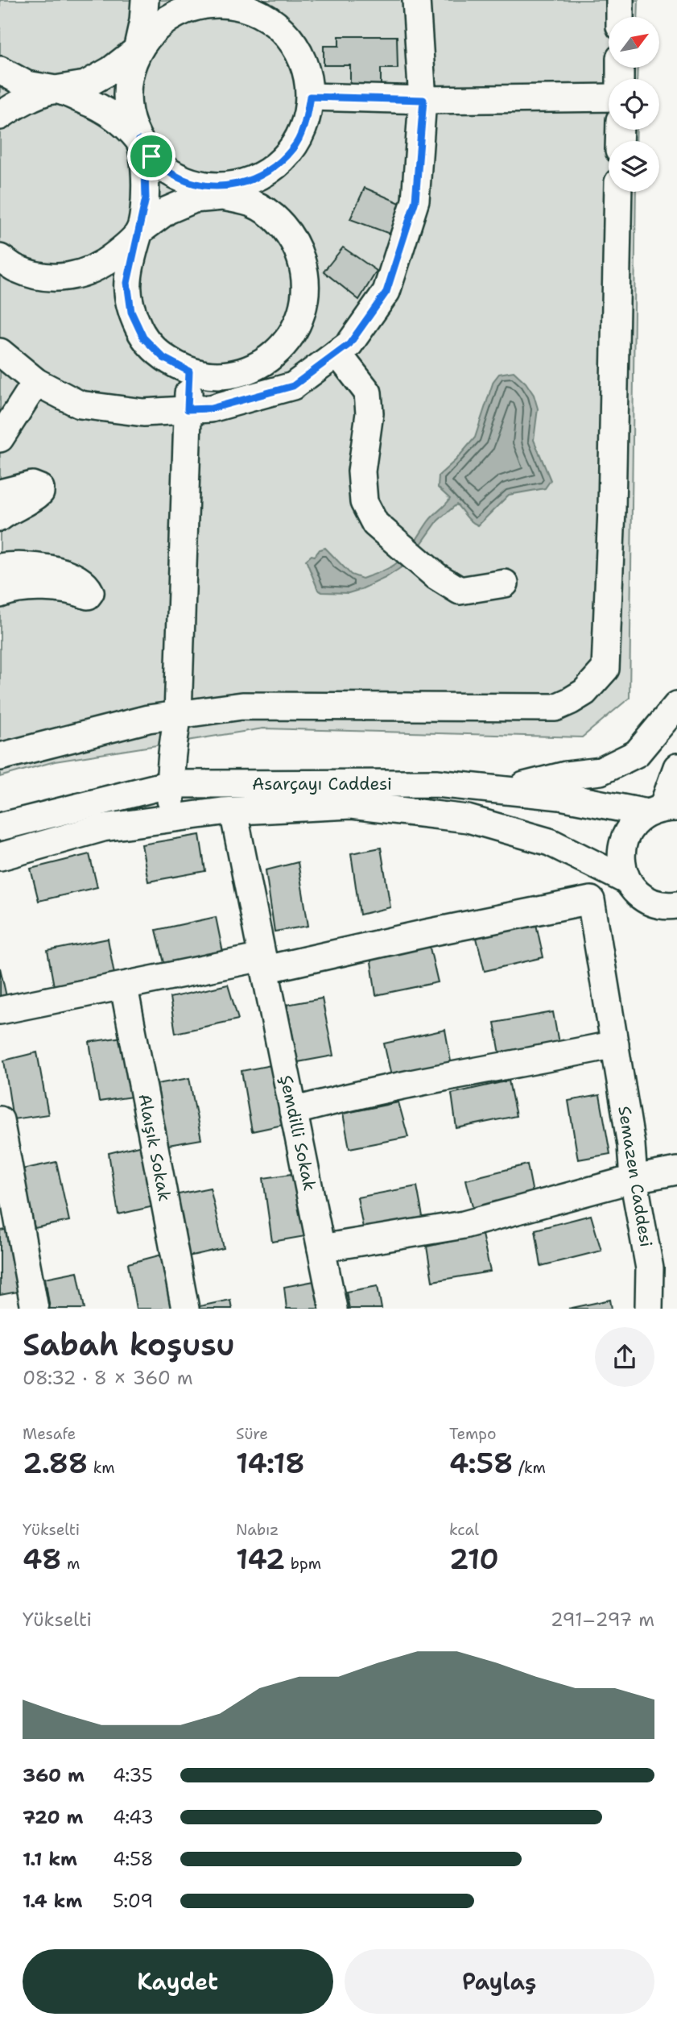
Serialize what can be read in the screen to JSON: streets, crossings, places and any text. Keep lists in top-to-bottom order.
{
  "streets": {
    "street": [
      "Asarçayı Caddesi",
      "Şemdilli Sokak",
      "Alaışık Sokak",
      "Semazen Caddesi"
    ]
  },
  "crossings": [
    ["Asarçayı Caddesi", "Şemdilli Sokak"],
    ["Şemdilli Sokak", "Semazen Caddesi"]
  ],
  "north": "top right",
  "page": {
    "heading": ["Sabah koşusu", "08:32 · 8 × 360 m"],
    "stats": [
      ["Mesafe", "2.88 km"],
      ["Süre", "14:18"],
      ["Tempo", "4:58 /km"],
      ["Yükselti", "48 m"],
      ["Nabız", "142 bpm"],
      ["kcal", "210"]
    ],
    "chart": ["Yükselti", "291–297 m"],
    "list": [
      {
        "name": "360 m",
        "note": "4:35"
      },
      {
        "name": "720 m",
        "note": "4:43"
      },
      {
        "name": "1.1 km",
        "note": "4:58"
      },
      {
        "name": "1.4 km",
        "note": "5:09"
      }
    ],
    "buttons": ["Kaydet", "Paylaş"]
  }
}
